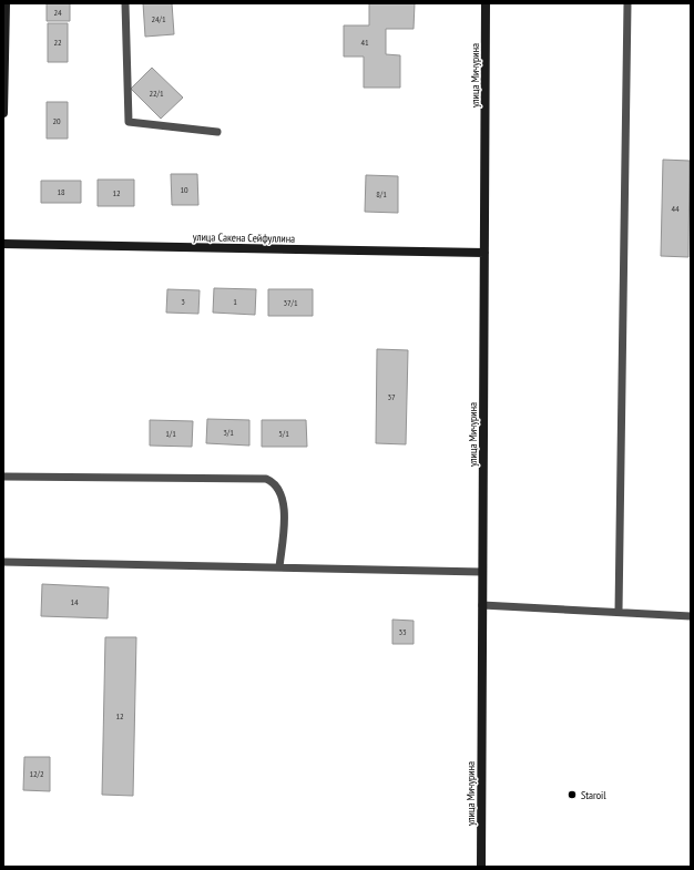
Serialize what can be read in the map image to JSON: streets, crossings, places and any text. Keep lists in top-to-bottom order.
{
  "streets": {
    "main road": ["улица Мичурина", "улица Сакена Сейфуллина"]
  },
  "crossings": [
    ["улица Мичурина", "улица Сакена Сейфуллина"]
  ],
  "places": ["Staroil"],
  "house_numbers": [
    "24",
    "24/1",
    "22",
    "41",
    "22/1",
    "20",
    "10",
    "18",
    "12",
    "8/1",
    "44",
    "3",
    "1",
    "37/1",
    "37",
    "3/1",
    "1/1",
    "5/1",
    "14",
    "33",
    "12",
    "12/2"
  ]
}
